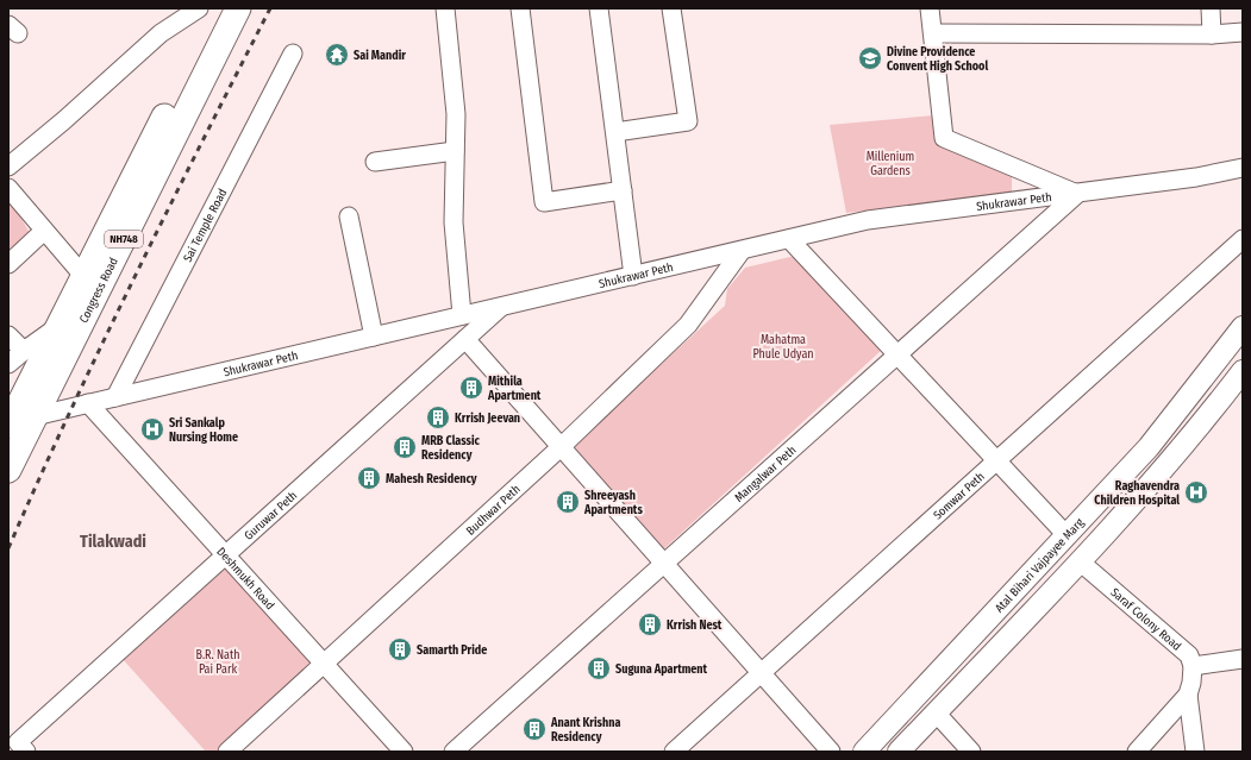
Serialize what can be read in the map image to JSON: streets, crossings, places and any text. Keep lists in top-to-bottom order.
{
  "streets": {
    "highway": ["NH748", "Congress Road"],
    "main road": ["Atal Bihari Vajpayee Marg"],
    "street": [
      "Shukrawar Peth",
      "Sai Temple Road",
      "Mangalwar Peth",
      "Somwar Peth",
      "Budhwar Peth",
      "Guruwar Peth",
      "Deshmukh Road",
      "Saraf Colony Road"
    ]
  },
  "crossings": [
    ["Shukrawar Peth", "Sai Temple Road"],
    ["Shukrawar Peth", "Congress Road"],
    ["Shukrawar Peth", "Mangalwar Peth"],
    ["Shukrawar Peth", "Budhwar Peth"],
    ["Shukrawar Peth", "Guruwar Peth"],
    ["Shukrawar Peth", "Deshmukh Road"],
    ["Budhwar Peth", "Deshmukh Road"],
    ["Guruwar Peth", "Deshmukh Road"]
  ],
  "districts": ["Tilakwadi"],
  "parks": ["Millenium Gardens", "Mahatma Phule Udyan", "B.R. Nath Pai Park"],
  "places": {
    "temple": ["Sai Mandir"],
    "school or university": ["Divine Providence Convent High School"],
    "building": [
      "Mithila Apartment",
      "Krrish Jeevan",
      "MRB Classic Residency",
      "Mahesh Residency",
      "Shreeyash Apartments",
      "Krrish Nest",
      "Samarth Pride",
      "Suguna Apartment",
      "Anant Krishna Residency"
    ],
    "hospital": ["Sri Sankalp Nursing Home", "Raghavendra Children Hospital"]
  }
}
